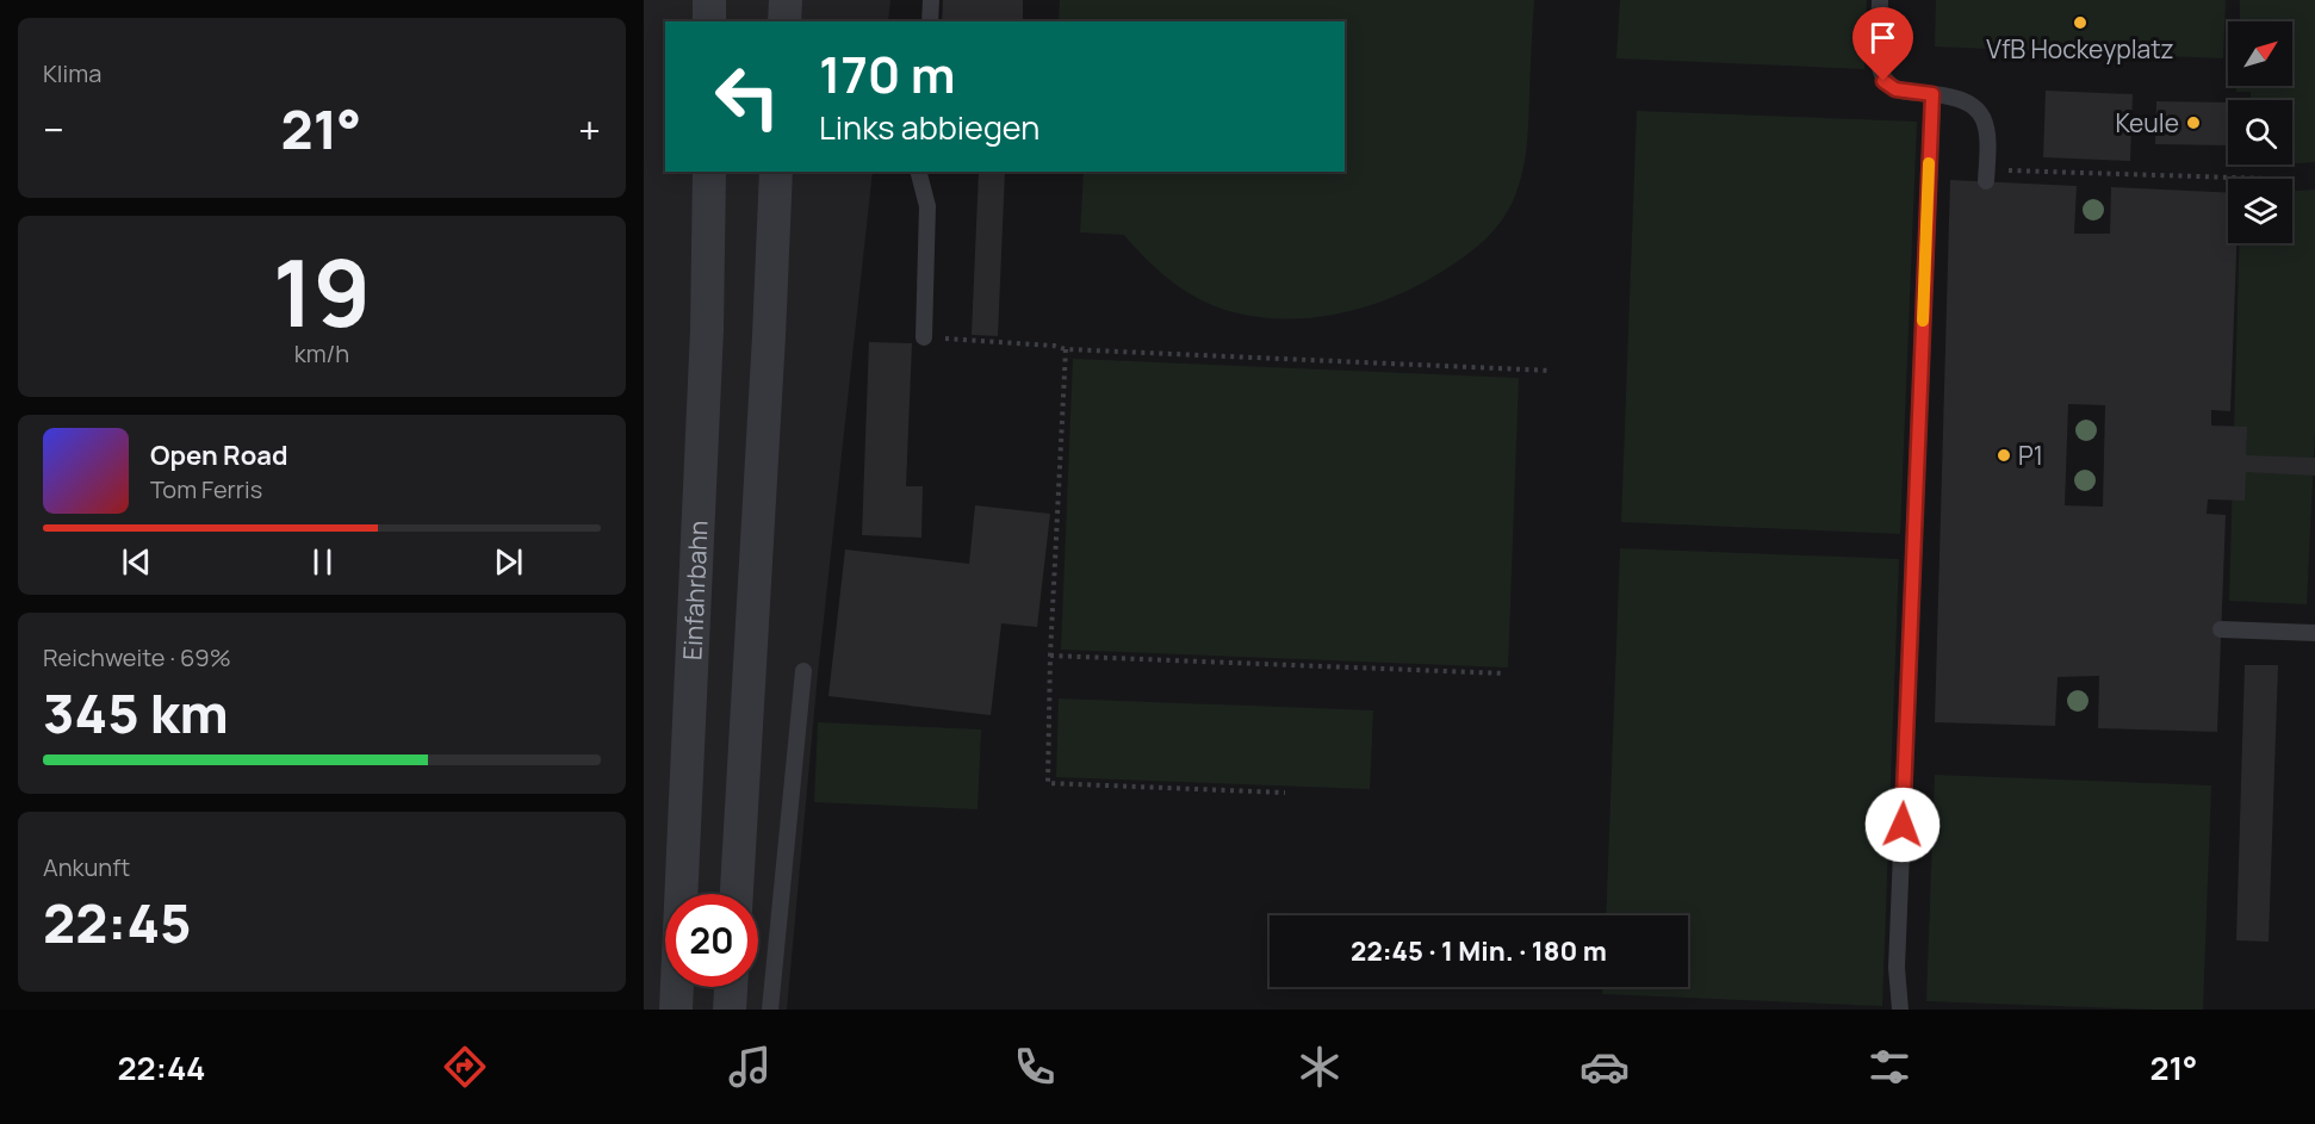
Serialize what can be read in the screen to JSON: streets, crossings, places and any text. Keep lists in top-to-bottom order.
{
  "streets": {
    "street": ["Einfahrbahn"]
  },
  "places": ["VfB Hockeyplatz", "Keule", "P1"],
  "north": "top right",
  "page": {
    "tile": [
      "Klima",
      ["19", "km/h"],
      ["Reichweite · 69%", "345 km"],
      ["Ankunft", "22:45"]
    ],
    "turn": ["170 m", "Links abbiegen"],
    "heat": ["−", "21°", "+"],
    "song": ["Open Road", "Tom Ferris"],
    "limit": "20",
    "trip": "22:45 · 1 Min. · 180 m",
    "tabs": ["22:44", "21°"]
  }
}
